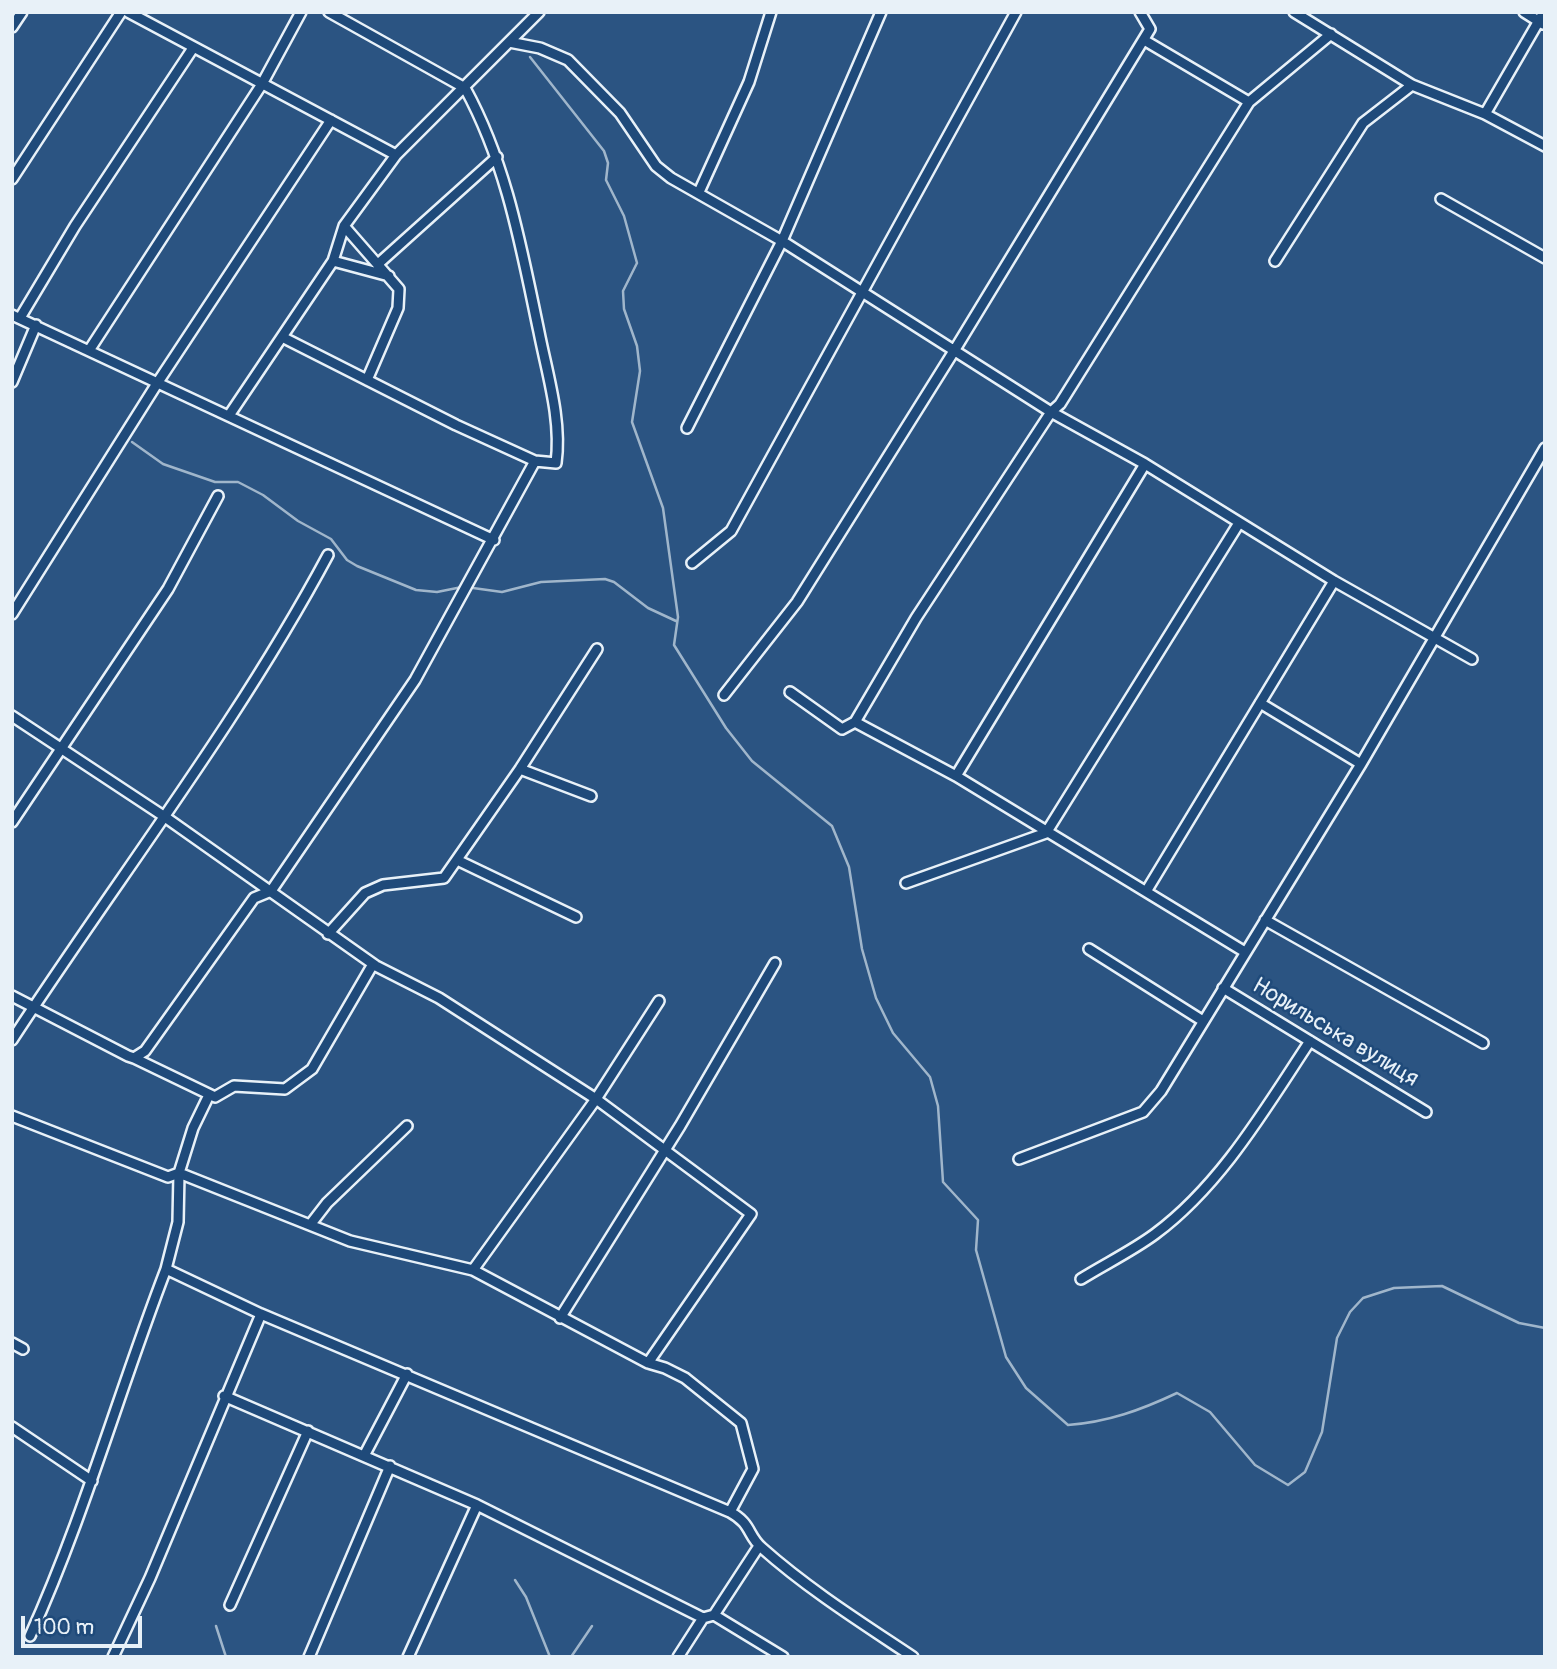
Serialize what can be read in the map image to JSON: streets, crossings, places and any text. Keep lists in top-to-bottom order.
{
  "streets": {
    "street": ["Норильська вулиця"]
  },
  "scale_bar": "100 m"
}
